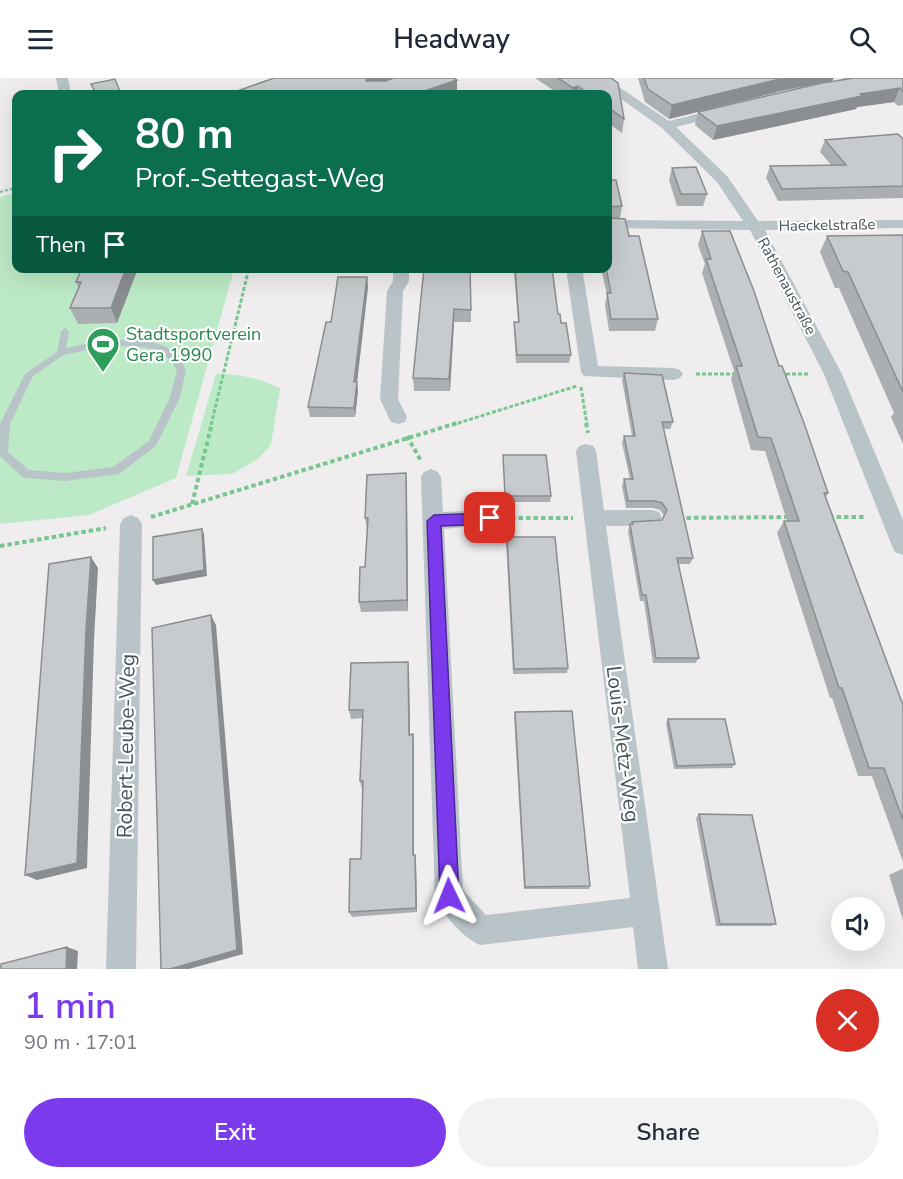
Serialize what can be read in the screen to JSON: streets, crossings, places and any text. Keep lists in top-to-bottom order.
{
  "streets": {
    "street": [
      "Haeckelstraße",
      "Rathenaustraße",
      "Louis-Metz-Weg",
      "Robert-Leube-Weg"
    ]
  },
  "crossings": [
    ["Haeckelstraße", "Rathenaustraße"]
  ],
  "places": {
    "sports": ["Stadtsportverein Gera 1990"]
  },
  "page": {
    "header": "Headway",
    "turn": ["80 m", "Prof.-Settegast-Weg"],
    "then": "Then",
    "heading": ["1 min", "90 m · 17:01"],
    "buttons": ["Exit", "Share"]
  }
}
